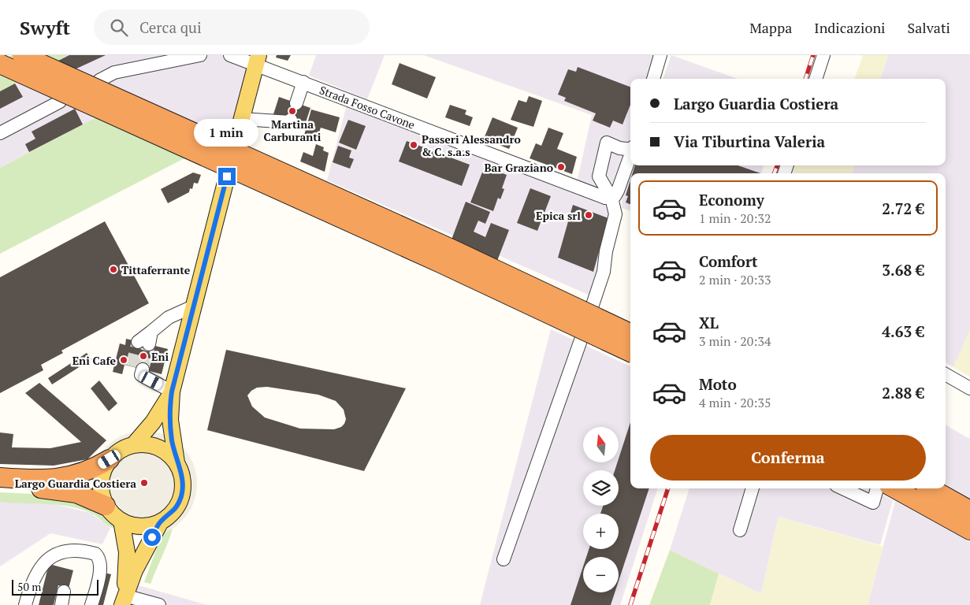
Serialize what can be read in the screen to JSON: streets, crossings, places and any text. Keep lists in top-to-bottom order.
{
  "streets": {
    "street": ["Strada Fosso Cavone"]
  },
  "places": [
    "Martina Carburanti",
    "Passeri Alessandro & C. s.a.s",
    "Bar Graziano",
    "Epica srl",
    "Tittaferrante",
    "Eni",
    "Eni Cafe",
    "Largo Guardia Costiera"
  ],
  "scale_bar": "50 m",
  "north": "top",
  "page": {
    "header": "Swyft",
    "search": "Cerca qui",
    "nav": ["Mappa", "Indicazioni", "Salvati"],
    "banner": ["Largo Guardia Costiera", "Via Tiburtina Valeria"],
    "bubble": "1 min",
    "list": [
      {
        "name": "Economy",
        "note": "1 min · 20:32",
        "value": "2.72 €"
      },
      {
        "name": "Comfort",
        "note": "2 min · 20:33",
        "value": "3.68 €"
      },
      {
        "name": "XL",
        "note": "3 min · 20:34",
        "value": "4.63 €"
      },
      {
        "name": "Moto",
        "note": "4 min · 20:35",
        "value": "2.88 €"
      }
    ],
    "map_buttons": ["+", "−"],
    "buttons": "Conferma",
    "scale": "50 m"
  }
}
